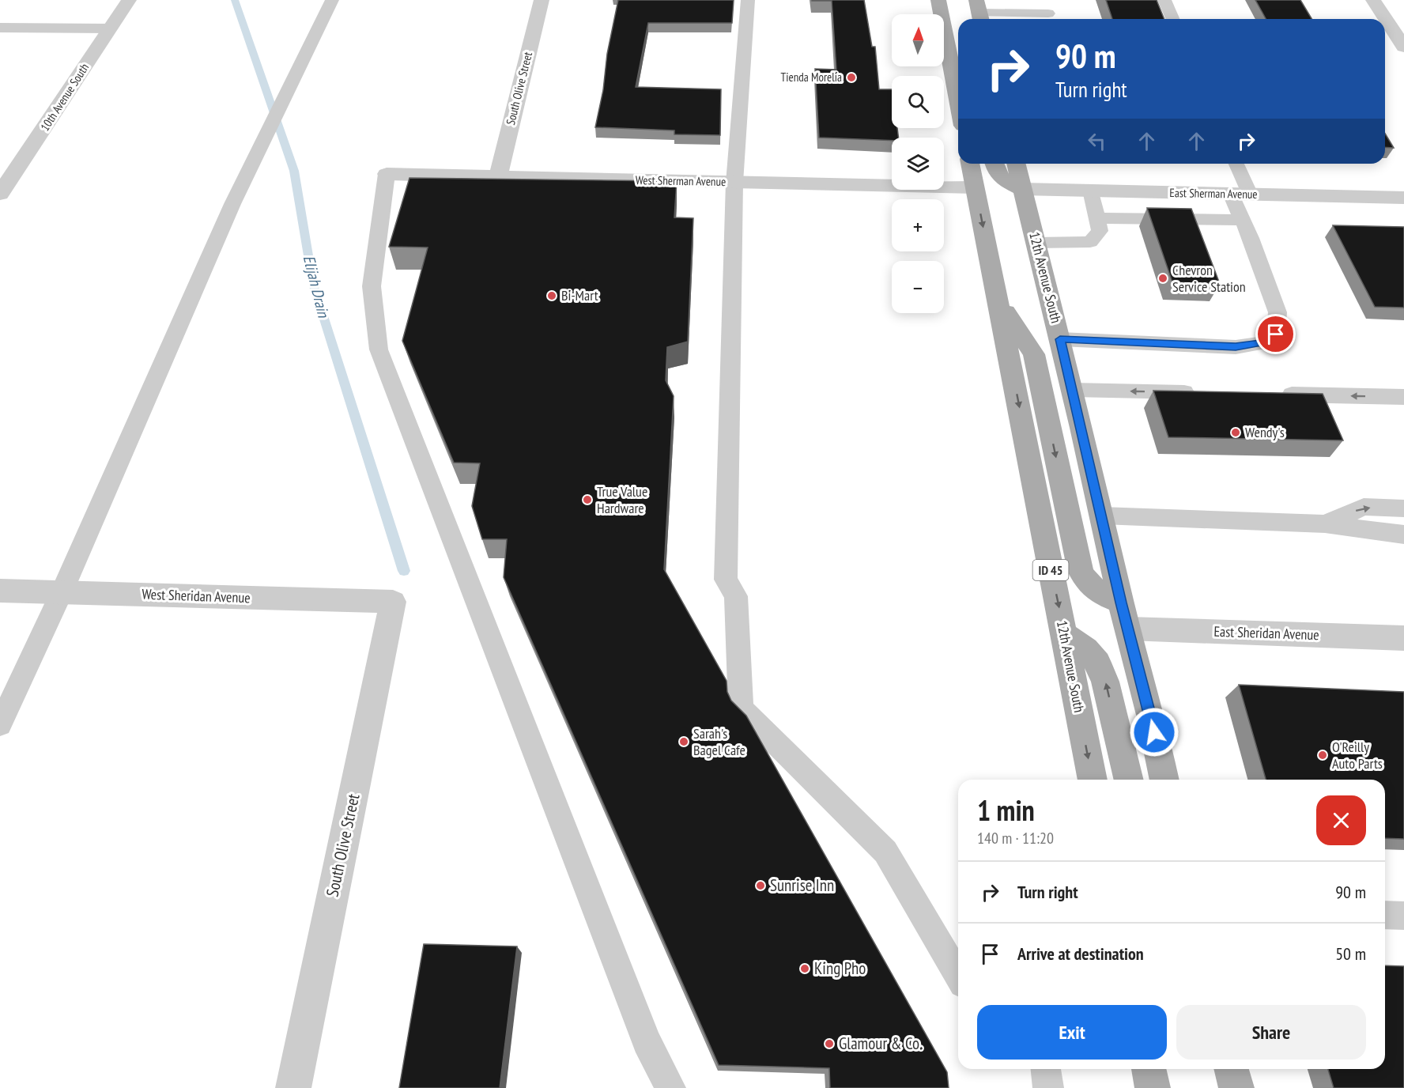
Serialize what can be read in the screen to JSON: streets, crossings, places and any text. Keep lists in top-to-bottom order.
{
  "streets": {
    "main road": ["12th Avenue South", "ID 45"],
    "street": [
      "South Olive Street",
      "10th Avenue South",
      "West Sherman Avenue",
      "East Sherman Avenue",
      "West Sheridan Avenue",
      "East Sheridan Avenue"
    ]
  },
  "crossings": [
    ["South Olive Street", "West Sherman Avenue"],
    ["South Olive Street", "West Sheridan Avenue"],
    ["West Sherman Avenue", "12th Avenue South"],
    ["East Sherman Avenue", "12th Avenue South"],
    ["12th Avenue South", "East Sheridan Avenue"]
  ],
  "water": ["Elijah Drain"],
  "places": [
    "Tienda Morelia",
    "Chevron Service Station",
    "Bi-Mart",
    "Wendy's",
    "True Value Hardware",
    "Sarah's Bagel Cafe",
    "O'Reilly Auto Parts",
    "Sunrise Inn",
    "King Pho",
    "Glamour & Co."
  ],
  "north": "top",
  "page": {
    "map_buttons": ["+", "−"],
    "turn": ["90 m", "Turn right"],
    "heading": ["1 min", "140 m · 11:20"],
    "list": [
      {
        "name": "Turn right",
        "value": "90 m"
      },
      {
        "name": "Arrive at destination",
        "value": "50 m"
      }
    ],
    "buttons": ["Exit", "Share"]
  }
}
